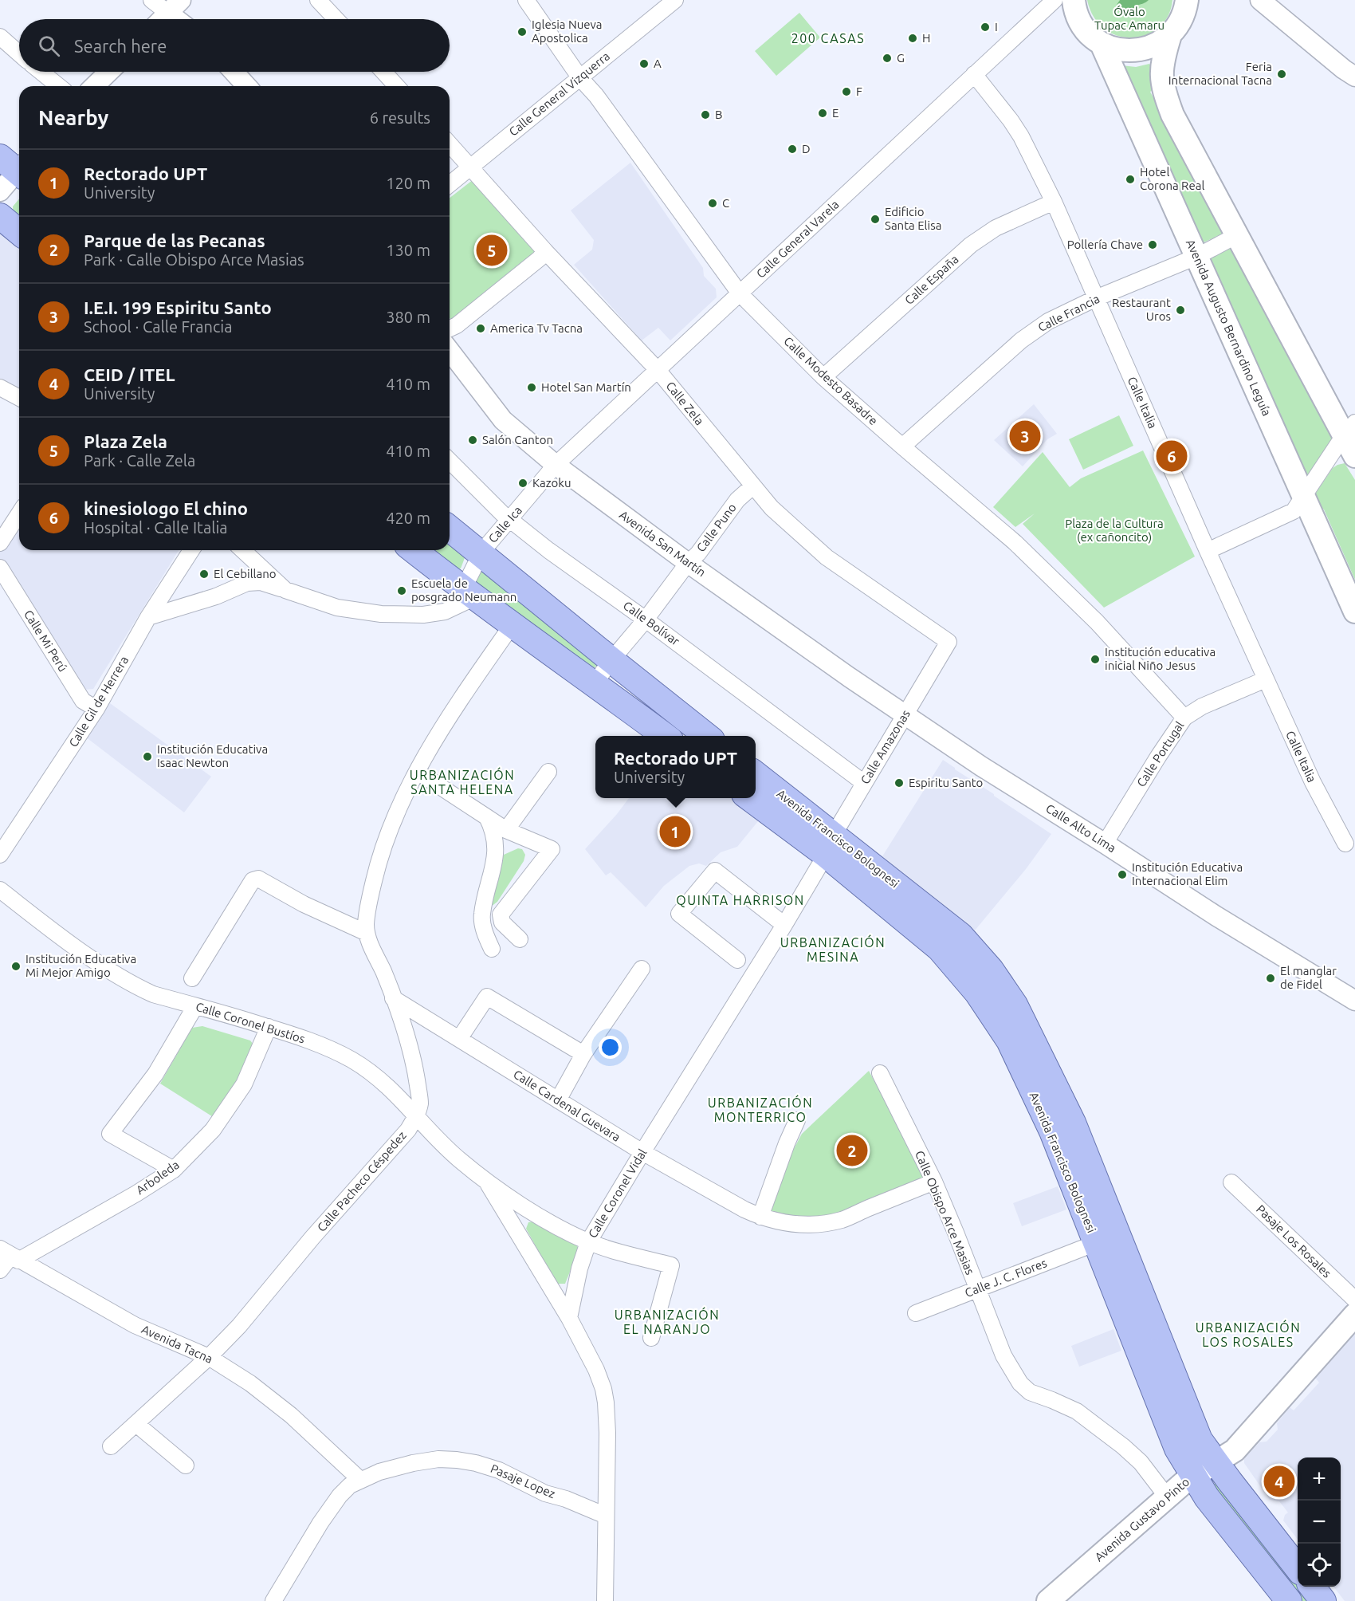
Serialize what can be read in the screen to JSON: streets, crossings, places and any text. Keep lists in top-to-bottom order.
{
  "streets": {
    "main road": ["Avenida Augusto Bernardino Leguía", "Avenida Francisco Bolognesi", "Avenida Gustavo Pinto"],
    "street": [
      "Calle General Vizquerra",
      "Calle General Varela",
      "Calle España",
      "Calle Francia",
      "Calle Modesto Basadre",
      "Calle Italia",
      "Calle Zela",
      "Calle Ica",
      "Calle Puno",
      "Avenida San Martín",
      "Calle Bolívar",
      "Calle Mi Perú",
      "Calle Gil de Herrera",
      "Calle Amazonas",
      "Calle Portugal",
      "Calle Alto Lima",
      "Calle Coronel Bustíos",
      "Calle Cardenal Guevara",
      "Arboleda",
      "Calle Pacheco Céspedez",
      "Calle Coronel Vidal",
      "Calle Obispo Arce Masias",
      "Pasaje Los Rosales",
      "Calle J. C. Flores",
      "Avenida Tacna",
      "Pasaje Lopez"
    ]
  },
  "crossings": [
    ["Calle General Vizquerra", "Calle Modesto Basadre"],
    ["Calle General Vizquerra", "Calle Zela"],
    ["Calle General Varela", "Calle Modesto Basadre"],
    ["Calle General Varela", "Calle Italia"],
    ["Calle General Varela", "Calle Zela"],
    ["Calle General Varela", "Calle Ica"],
    ["Calle General Varela", "Avenida San Martín"],
    ["Calle España", "Calle Modesto Basadre"],
    ["Calle España", "Calle Italia"],
    ["Calle Francia", "Avenida Augusto Bernardino Leguía"],
    ["Calle Francia", "Calle Modesto Basadre"],
    ["Calle Francia", "Calle Italia"],
    ["Calle Modesto Basadre", "Calle Portugal"],
    ["Calle Italia", "Calle Portugal"],
    ["Calle Zela", "Calle Puno"],
    ["Calle Zela", "Calle Amazonas"],
    ["Calle Ica", "Avenida San Martín"],
    ["Calle Ica", "Calle Bolívar"],
    ["Calle Puno", "Avenida San Martín"],
    ["Calle Puno", "Calle Bolívar"],
    ["Avenida San Martín", "Calle Amazonas"],
    ["Avenida San Martín", "Calle Alto Lima"],
    ["Calle Bolívar", "Calle Amazonas"],
    ["Calle Mi Perú", "Calle Gil de Herrera"],
    ["Calle Amazonas", "Calle Alto Lima"],
    ["Calle Amazonas", "Avenida Francisco Bolognesi"],
    ["Calle Amazonas", "Calle Coronel Vidal"],
    ["Calle Portugal", "Calle Alto Lima"],
    ["Avenida Francisco Bolognesi", "Calle Coronel Vidal"],
    ["Avenida Francisco Bolognesi", "Calle J. C. Flores"],
    ["Avenida Francisco Bolognesi", "Avenida Gustavo Pinto"],
    ["Calle Coronel Bustíos", "Arboleda"],
    ["Calle Coronel Bustíos", "Calle Pacheco Céspedez"],
    ["Calle Coronel Bustíos", "Calle Coronel Vidal"],
    ["Calle Cardenal Guevara", "Calle Pacheco Céspedez"],
    ["Calle Cardenal Guevara", "Calle Coronel Vidal"],
    ["Calle Cardenal Guevara", "Calle Obispo Arce Masias"],
    ["Arboleda", "Avenida Tacna"],
    ["Calle Pacheco Céspedez", "Avenida Tacna"],
    ["Calle Obispo Arce Masias", "Calle J. C. Flores"],
    ["Calle Obispo Arce Masias", "Avenida Gustavo Pinto"],
    ["Avenida Tacna", "Pasaje Lopez"]
  ],
  "districts": [
    "200 CASAS",
    "URBANIZACIÓN SANTA HELENA",
    "QUINTA HARRISON",
    "URBANIZACIÓN MESINA",
    "URBANIZACIÓN MONTERRICO",
    "URBANIZACIÓN EL NARANJO",
    "URBANIZACIÓN LOS ROSALES"
  ],
  "parks": ["Óvalo Tupac Amaru", "Plaza de la Cultura (ex cañoncito)"],
  "places": [
    "I",
    "Iglesia Nueva Apostolica",
    "H",
    "G",
    "A",
    "Feria Internacional Tacna",
    "F",
    "E",
    "B",
    "D",
    "Hotel Corona Real",
    "C",
    "Edificio Santa Elisa",
    "Pollería Chave",
    "Restaurant Uros",
    "America Tv Tacna",
    "Hotel San Martín",
    "Salón Canton",
    "Kazoku",
    "El Cebillano",
    "Escuela de posgrado Neumann",
    "Institución educativa inicial Niño Jesus",
    "Institución Educativa Isaac Newton",
    "Espiritu Santo",
    "Institución Educativa Internacional Elim",
    "Institución Educativa Mi Mejor Amigo",
    "El manglar de Fidel"
  ],
  "page": {
    "search": "Search here",
    "heading": ["Nearby", "6 results"],
    "list": [
      {
        "mark": "1",
        "name": "Rectorado UPT",
        "note": "University",
        "value": "120 m"
      },
      {
        "mark": "2",
        "name": "Parque de las Pecanas",
        "note": "Park · Calle Obispo Arce Masias",
        "value": "130 m"
      },
      {
        "mark": "3",
        "name": "I.E.I. 199 Espiritu Santo",
        "note": "School · Calle Francia",
        "value": "380 m"
      },
      {
        "mark": "4",
        "name": "CEID / ITEL",
        "note": "University",
        "value": "410 m"
      },
      {
        "mark": "5",
        "name": "Plaza Zela",
        "note": "Park · Calle Zela",
        "value": "410 m"
      },
      {
        "mark": "6",
        "name": "kinesiologo El chino",
        "note": "Hospital · Calle Italia",
        "value": "420 m"
      }
    ],
    "pins": [
      "5",
      "3",
      "6",
      "1",
      "2",
      "4"
    ],
    "popup": ["Rectorado UPT", "University"],
    "map_buttons": ["+", "−"]
  }
}
